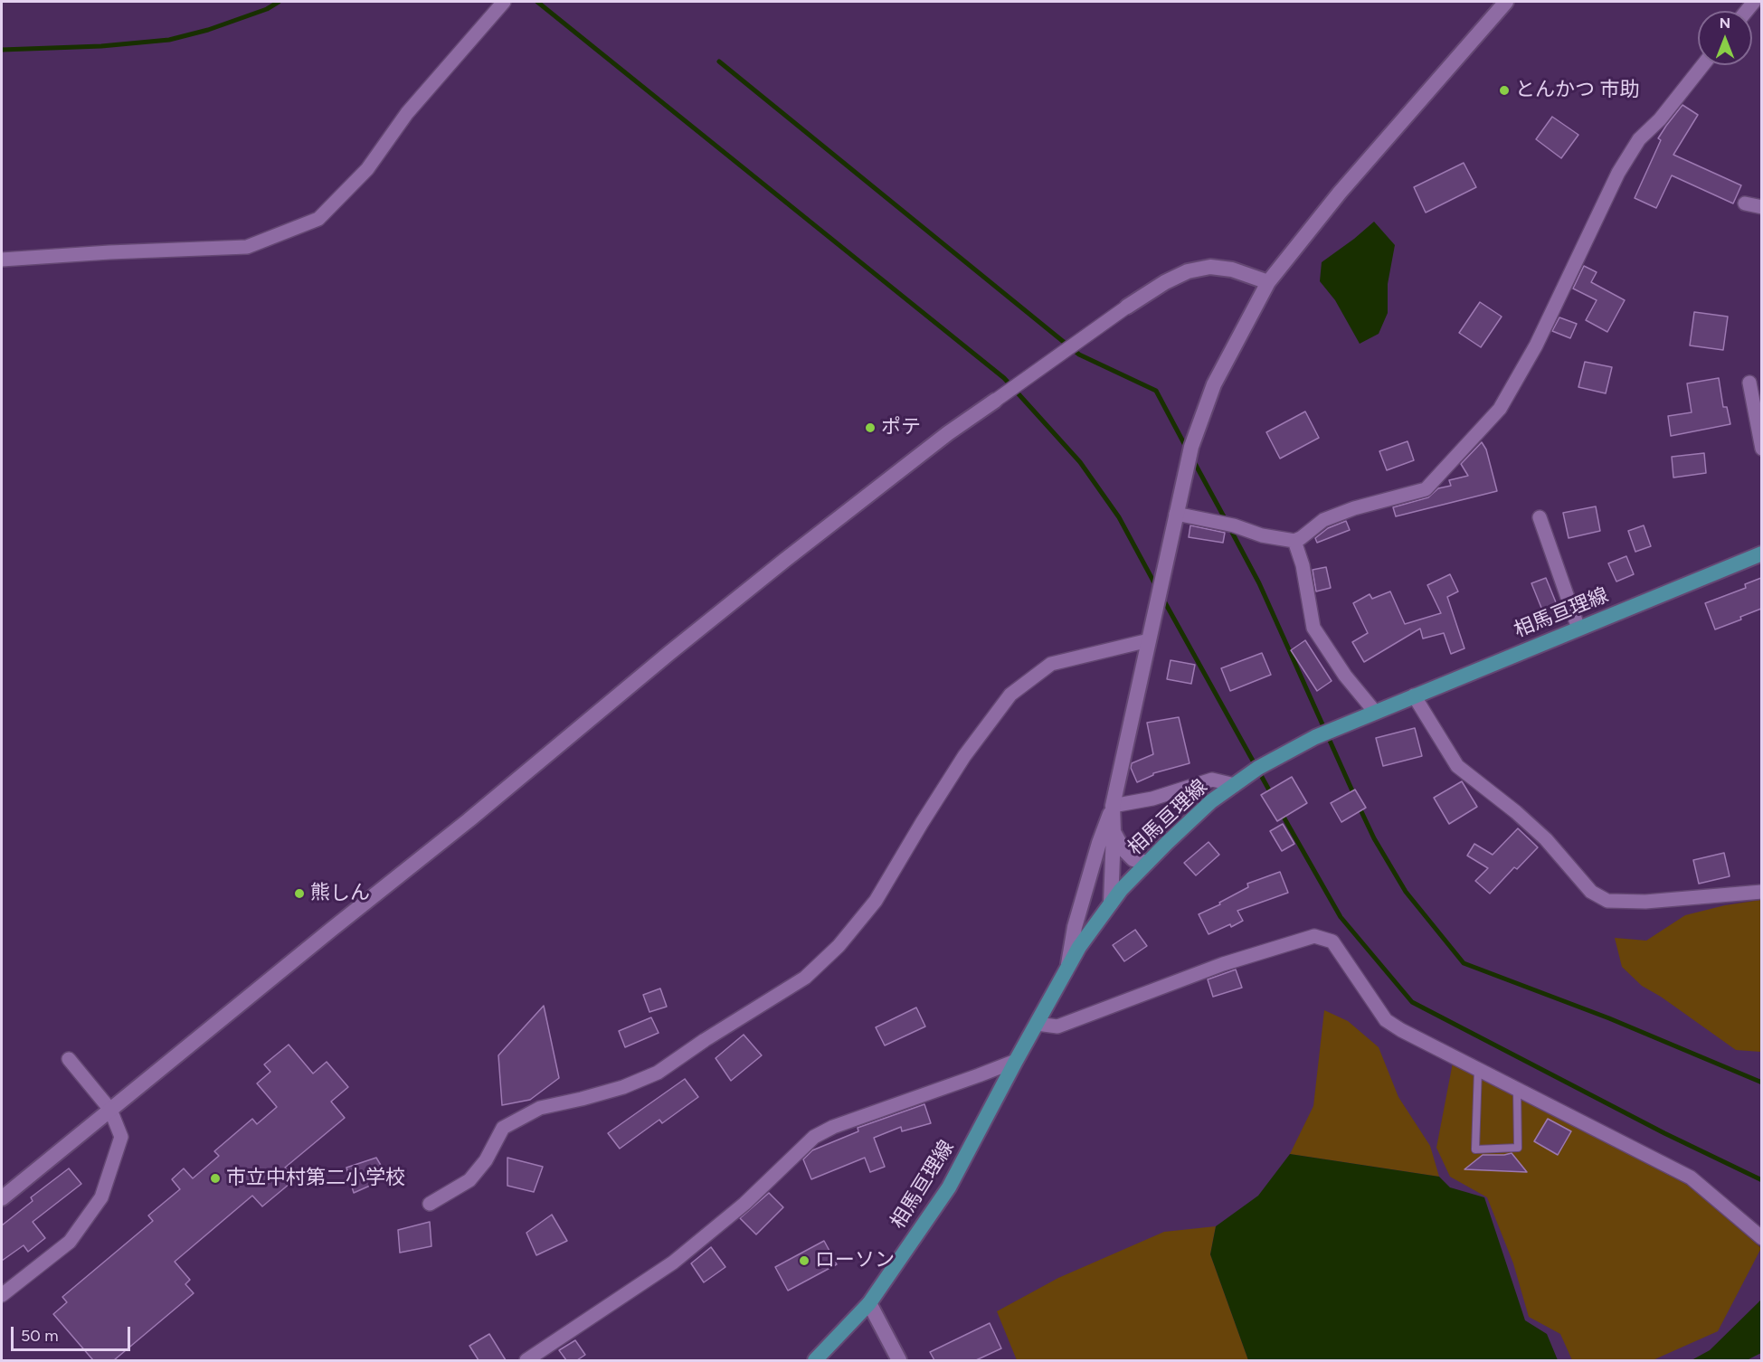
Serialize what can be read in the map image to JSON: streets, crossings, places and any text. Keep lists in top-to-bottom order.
{
  "streets": {
    "main road": ["相馬亘理線"]
  },
  "places": [
    "とんかつ 市助",
    "ポテ",
    "熊しん",
    "市立中村第二小学校",
    "ローソン"
  ],
  "scale_bar": "50 m",
  "north": "top"
}
